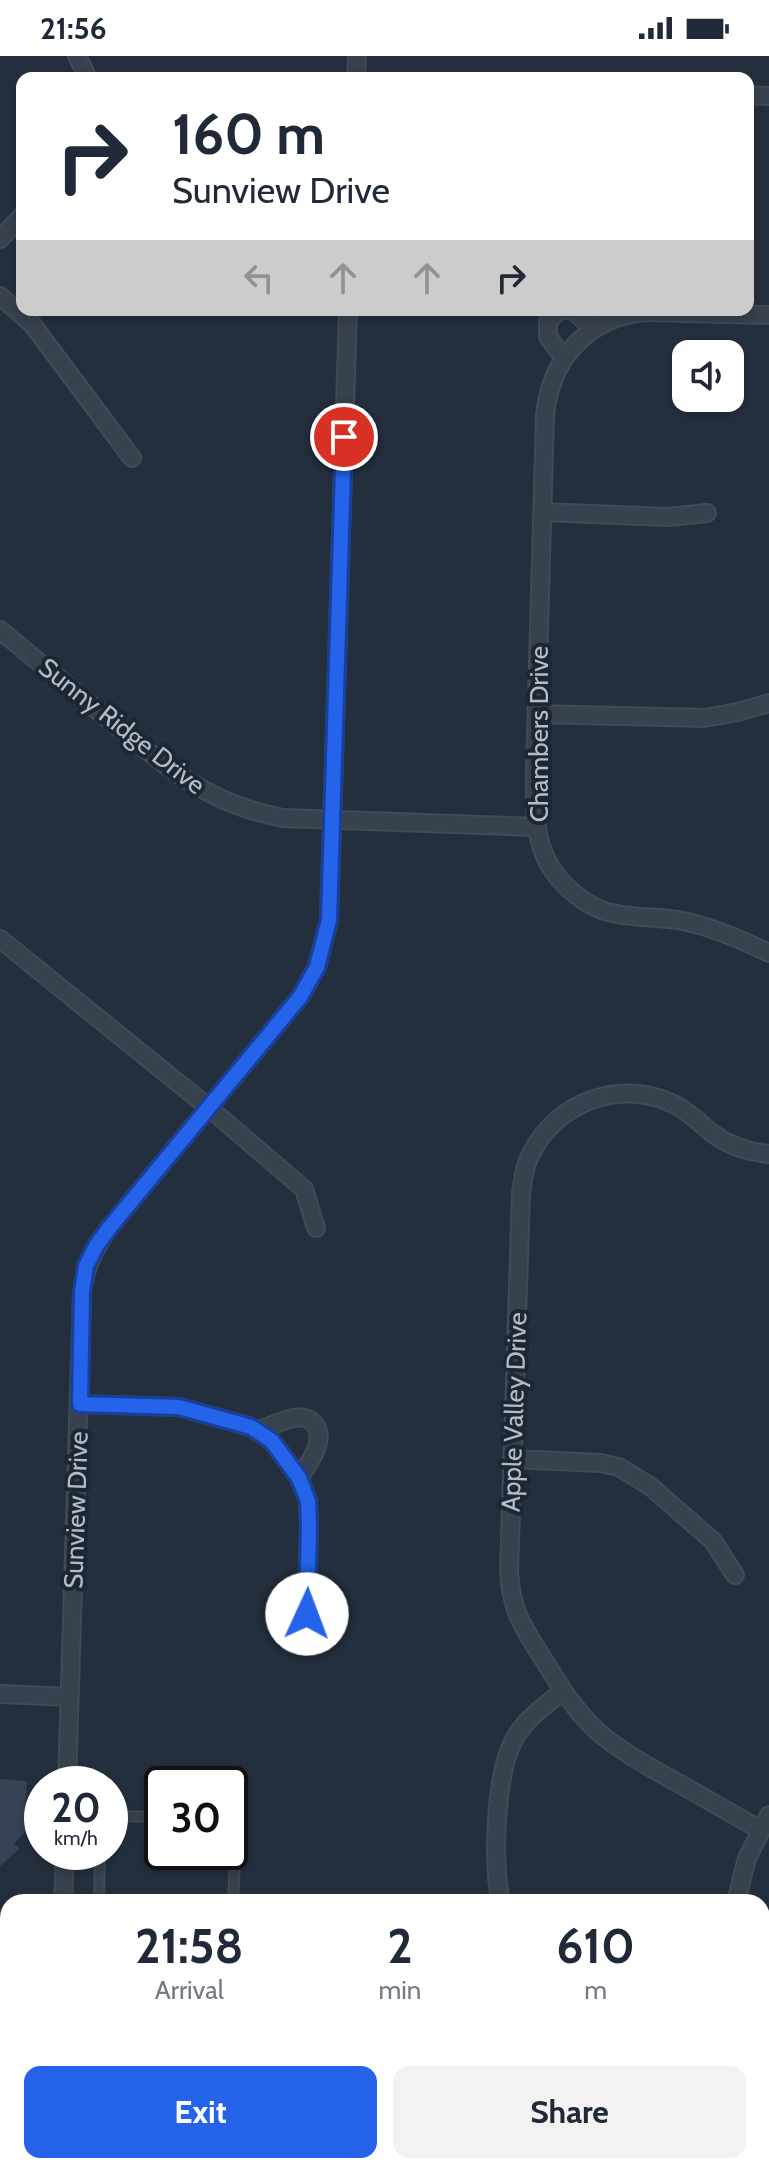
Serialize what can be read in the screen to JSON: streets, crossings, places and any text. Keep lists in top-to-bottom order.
{
  "streets": {
    "street": [
      "Sunny Ridge Drive",
      "Chambers Drive",
      "Apple Valley Drive",
      "Sunview Drive"
    ]
  },
  "crossings": [
    ["Sunny Ridge Drive", "Chambers Drive"],
    ["Sunny Ridge Drive", "Sunview Drive"]
  ],
  "page": {
    "status": "21:56",
    "turn": ["160 m", "Sunview Drive"],
    "speed": "20 km/h",
    "limit": "30",
    "eta": [
      "21:58",
      "Arrival",
      "2",
      "min",
      "610",
      "m"
    ],
    "buttons": ["Exit", "Share"]
  }
}
